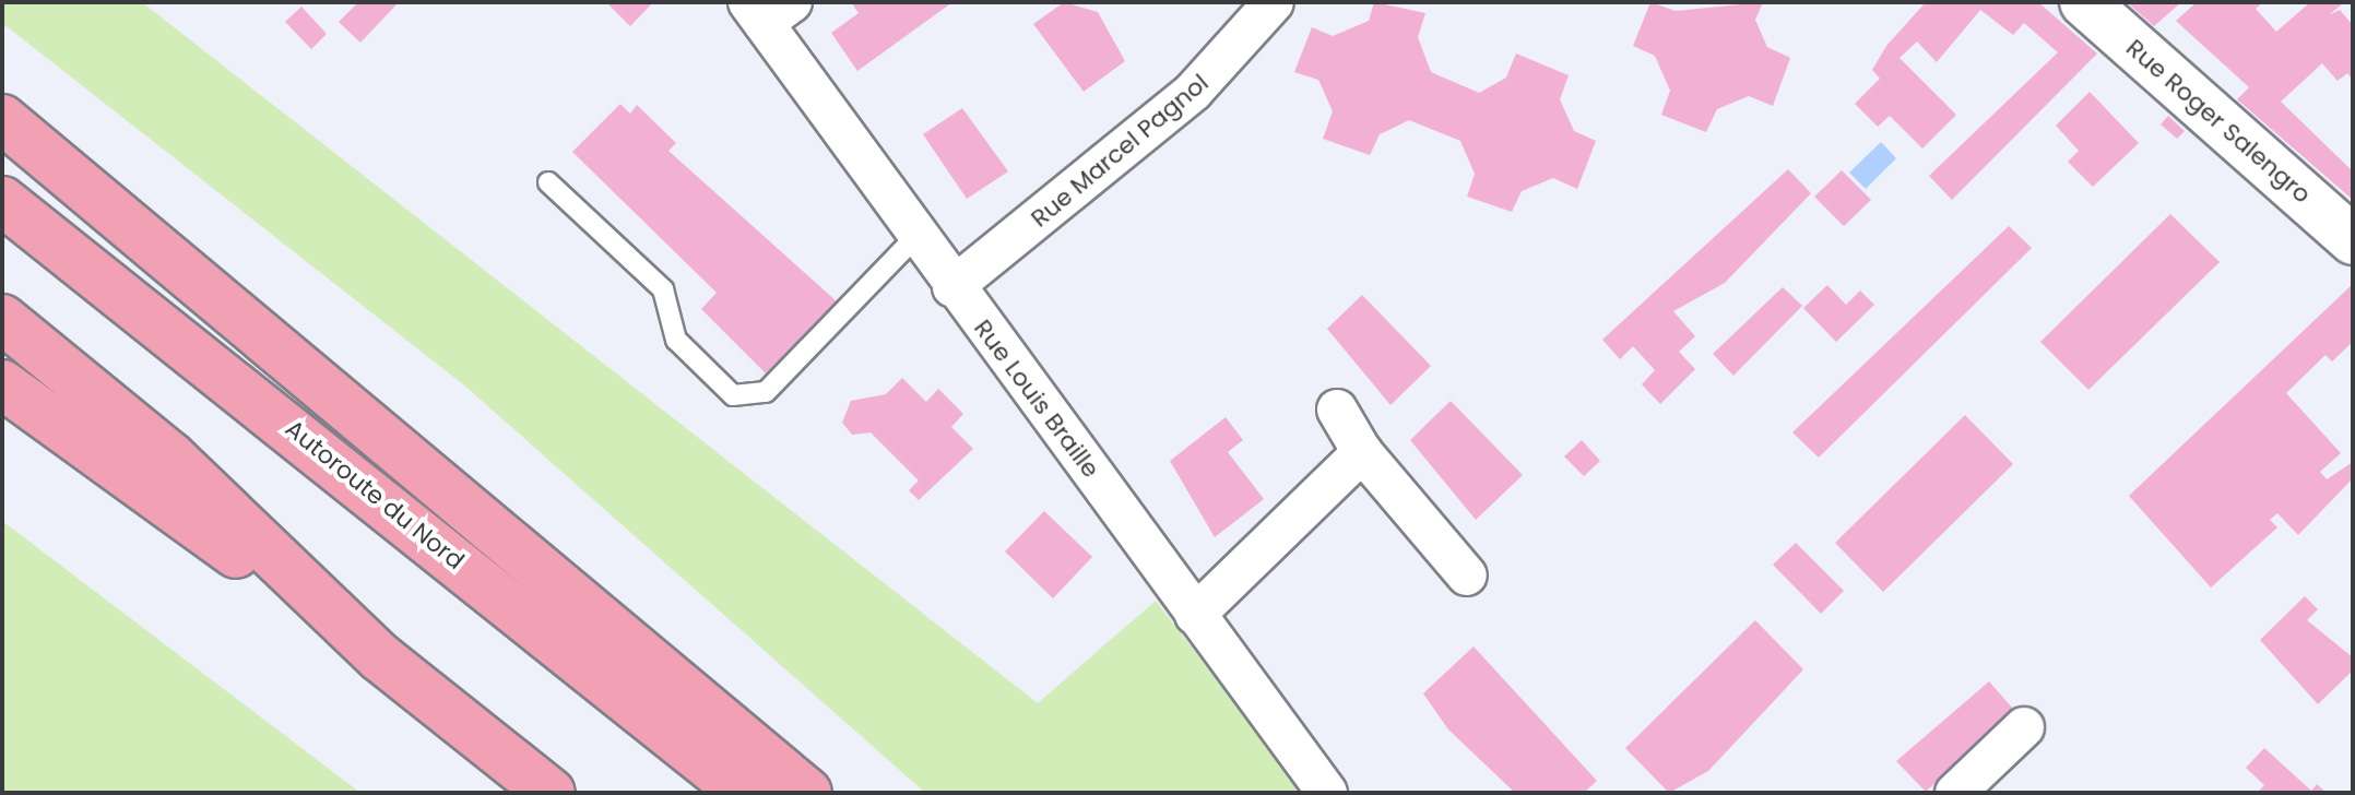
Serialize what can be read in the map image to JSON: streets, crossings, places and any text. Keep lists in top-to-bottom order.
{
  "streets": {
    "highway": ["Autoroute du Nord"],
    "street": ["Rue Roger Salengro", "Rue Marcel Pagnol", "Rue Louis Braille"]
  },
  "crossings": [
    ["Rue Marcel Pagnol", "Rue Louis Braille"]
  ]
}
